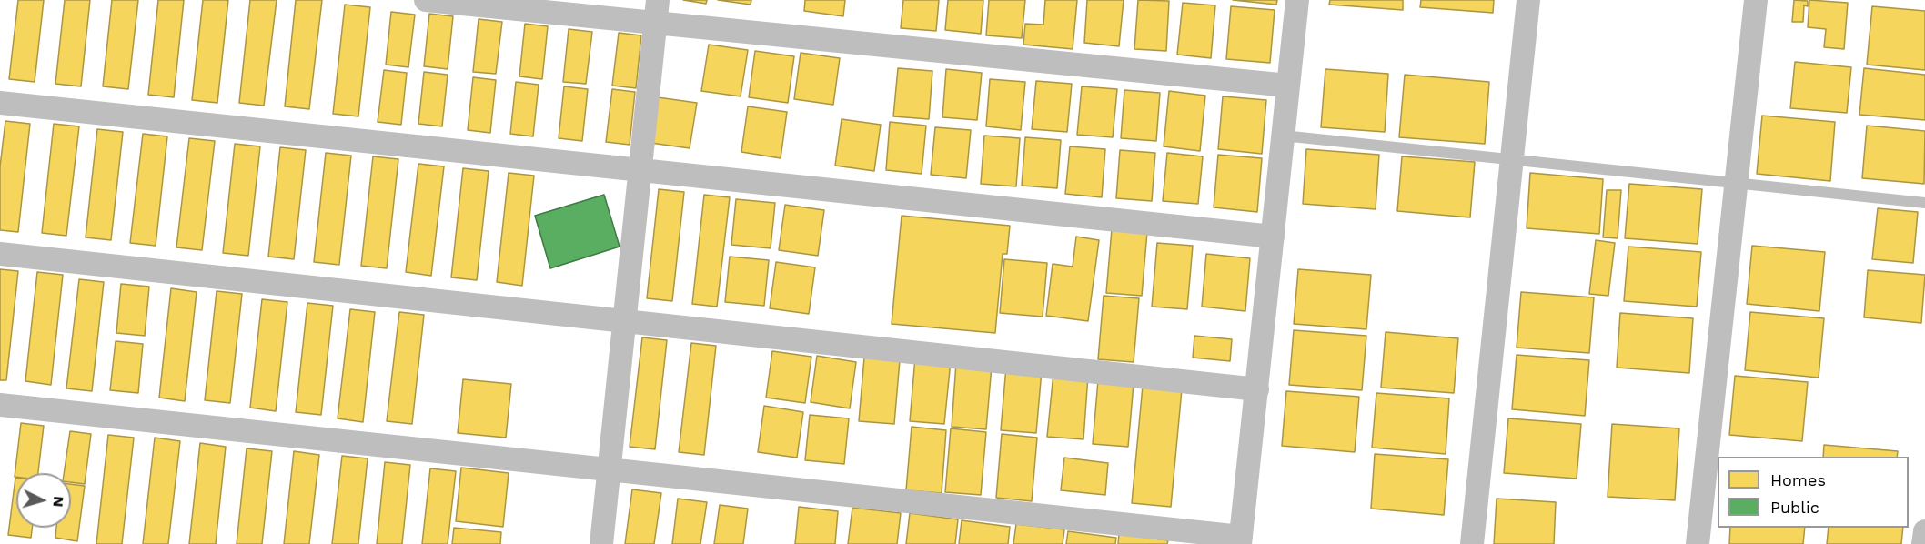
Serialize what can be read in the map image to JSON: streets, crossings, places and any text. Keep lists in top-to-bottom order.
{
  "legend": ["Homes", "Public"],
  "north": "right"
}
